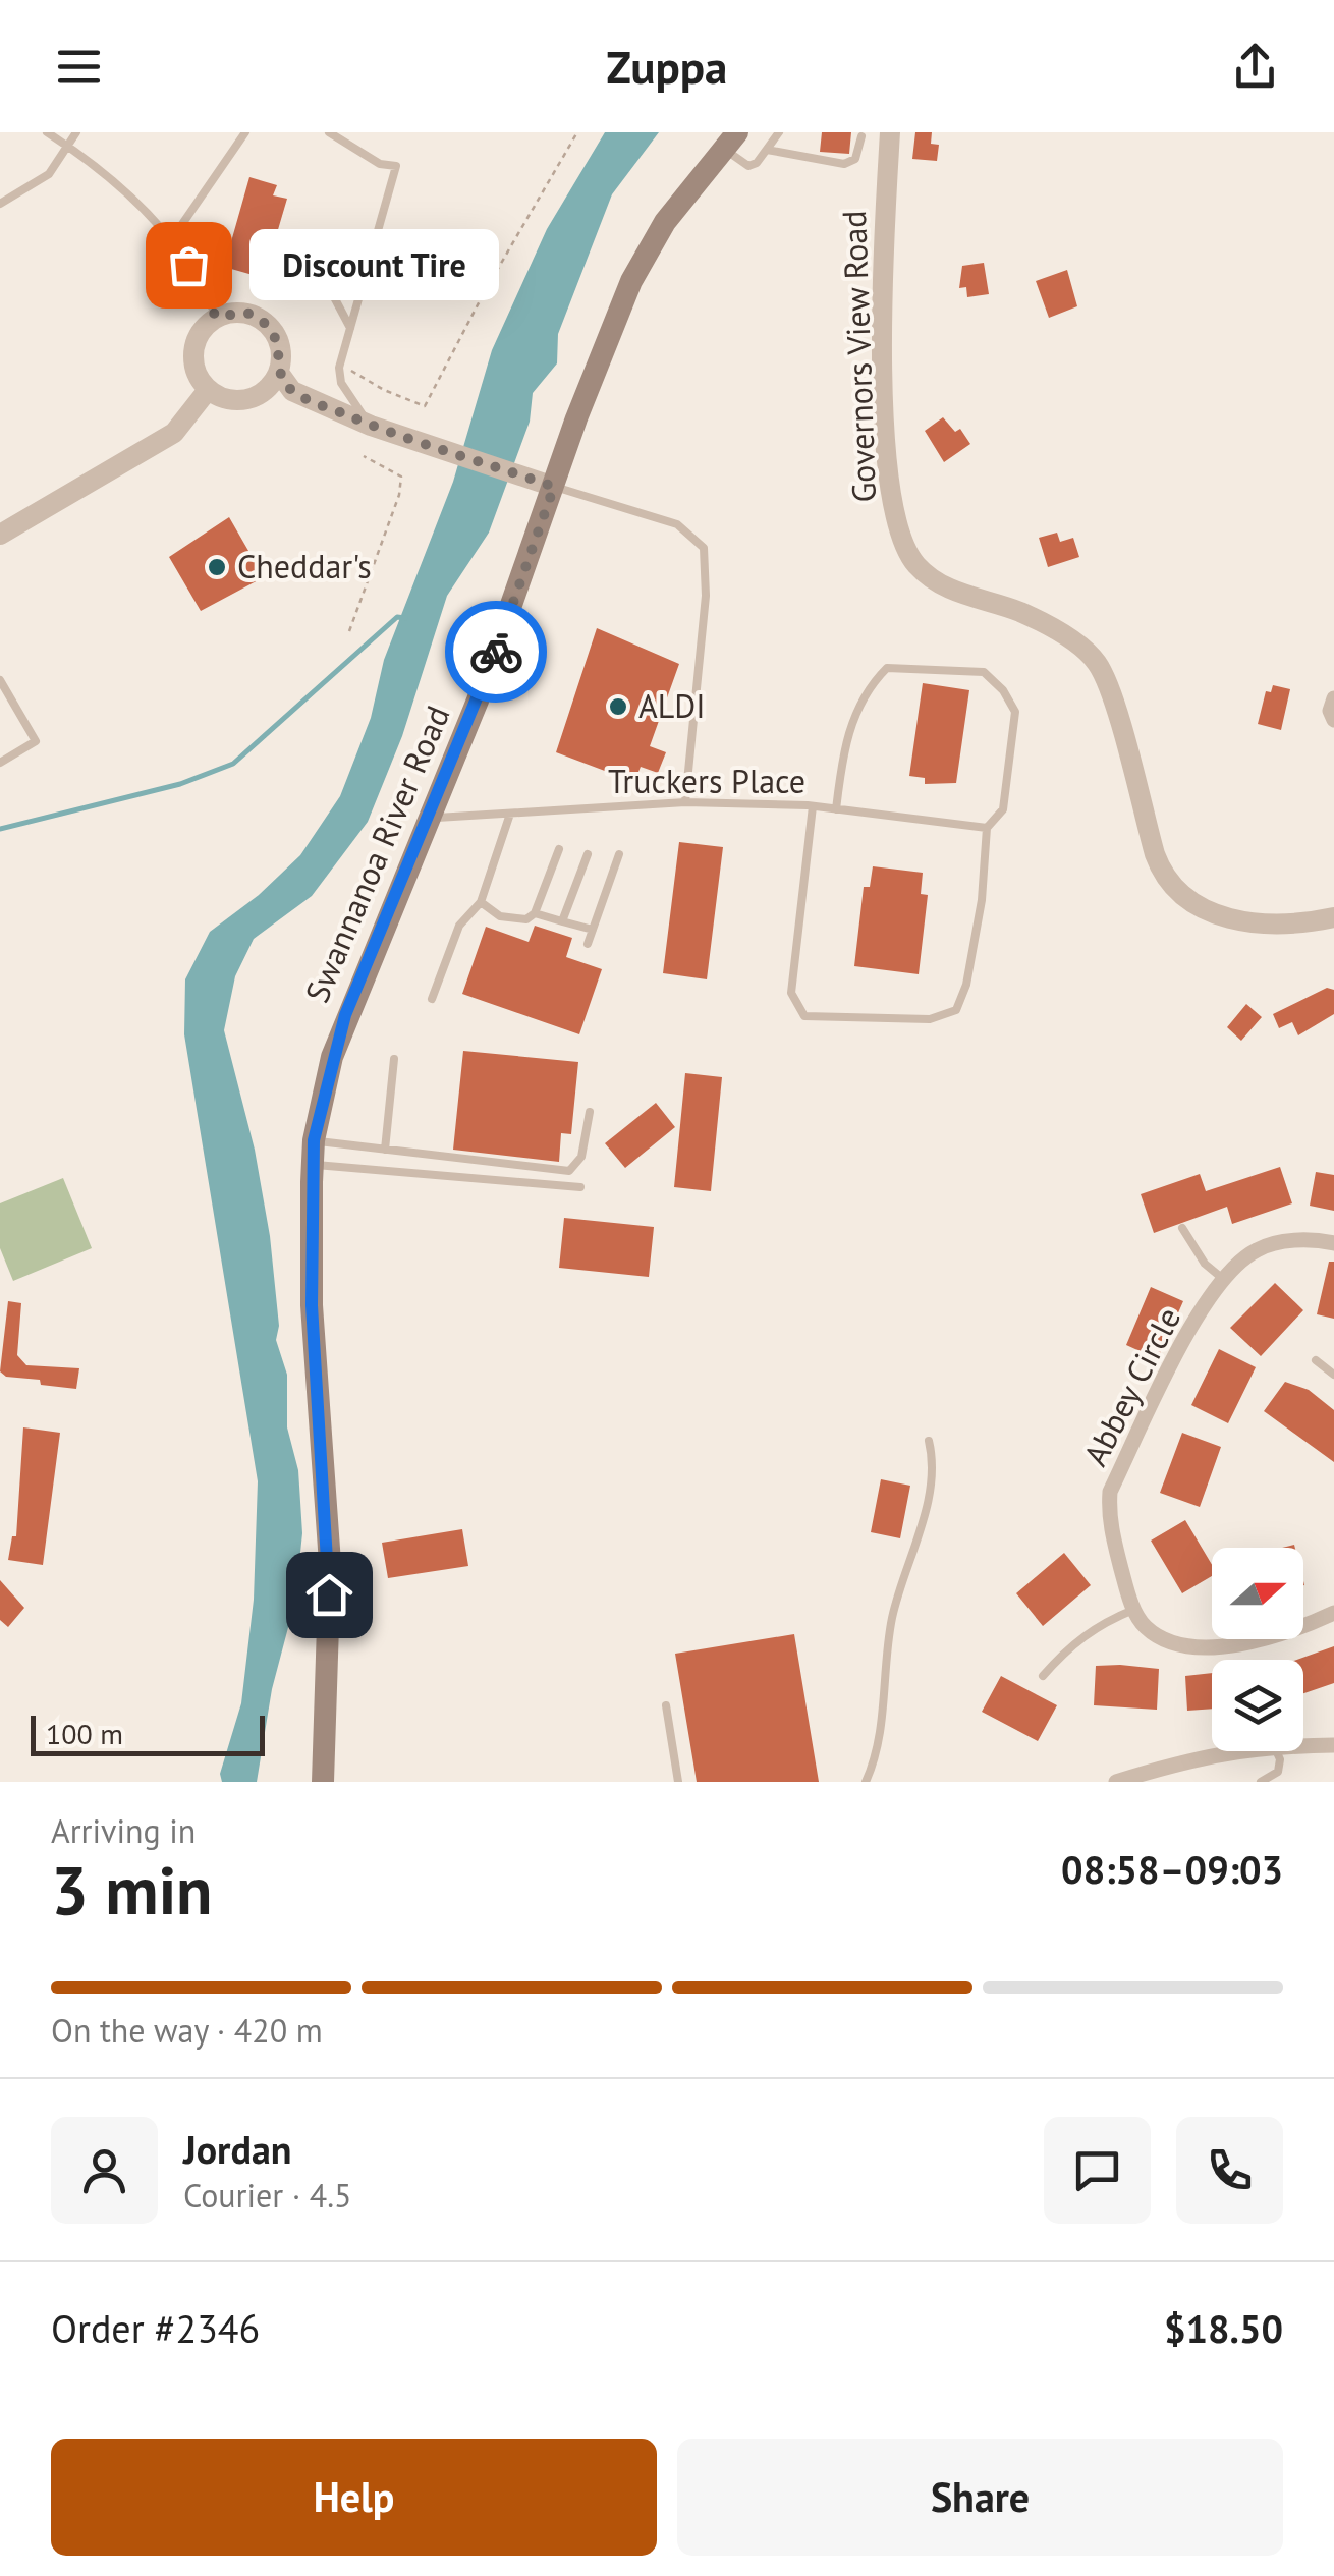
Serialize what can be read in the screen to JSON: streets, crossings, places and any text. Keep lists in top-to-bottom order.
{
  "streets": {
    "main road": ["Swannanoa River Road"],
    "street": ["Governors View Road", "Abbey Circle"],
    "lane": ["Truckers Place"]
  },
  "crossings": [
    ["Truckers Place", "Swannanoa River Road"]
  ],
  "places": ["Discount Tire", "Cheddar's", "ALDI"],
  "scale_bar": "100 m",
  "north": "right",
  "page": {
    "header": "Zuppa",
    "bubble": "Discount Tire",
    "scale": "100 m",
    "heading": ["3 min", "Arriving in", "08:58–09:03"],
    "panel": [
      "Jordan",
      "Courier · 4.5",
      "Order #2346",
      "$18.50"
    ],
    "bar": "On the way · 420 m",
    "buttons": ["Help", "Share"]
  }
}
